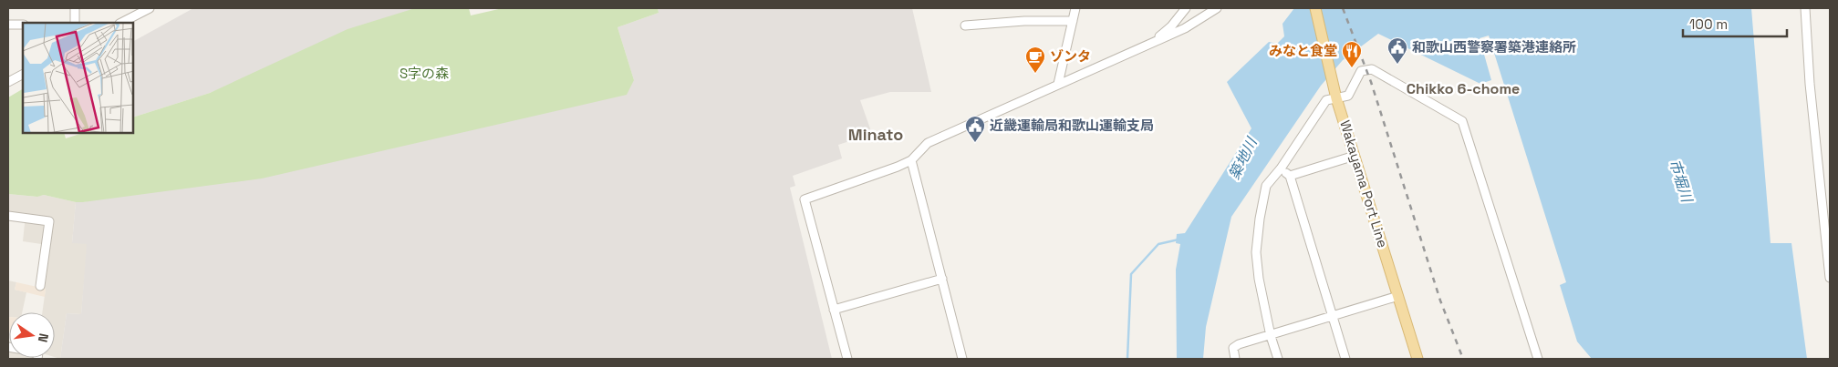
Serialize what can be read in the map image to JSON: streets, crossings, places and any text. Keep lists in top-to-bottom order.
{
  "streets": {
    "main road": ["Wakayama Port Line"]
  },
  "districts": ["Chikko 6-chome", "Minato"],
  "water": ["築地川", "市堀川"],
  "parks": ["S字の森"],
  "places": {
    "public building": ["和歌山西警察署築港連絡所", "近畿運輸局和歌山運輸支局"],
    "restaurant": ["みなと食堂"],
    "cafe": ["ゾンタ"]
  },
  "scale_bar": "100 m",
  "north": "right"
}
